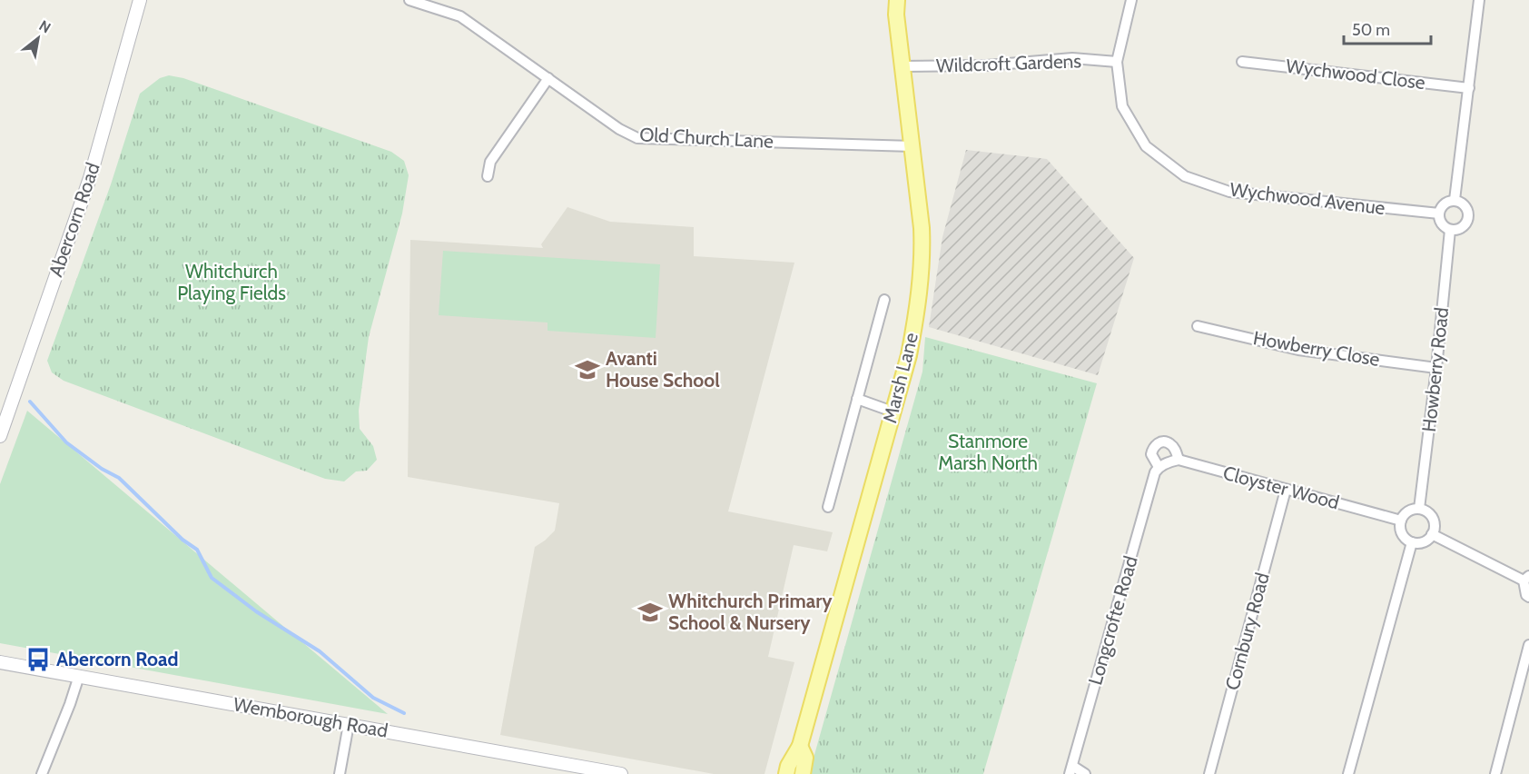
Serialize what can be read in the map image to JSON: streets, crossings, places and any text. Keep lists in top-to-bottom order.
{
  "streets": {
    "main road": ["Marsh Lane"],
    "street": [
      "Wildcroft Gardens",
      "Wychwood Close",
      "Old Church Lane",
      "Wychwood Avenue",
      "Abercorn Road",
      "Howberry Close",
      "Howberry Road",
      "Cloyster Wood",
      "Longcrofte Road",
      "Cornbury Road",
      "Wemborough Road"
    ]
  },
  "crossings": [
    ["Wildcroft Gardens", "Wychwood Avenue"],
    ["Wildcroft Gardens", "Marsh Lane"],
    ["Old Church Lane", "Marsh Lane"],
    ["Wychwood Avenue", "Howberry Road"],
    ["Howberry Close", "Howberry Road"],
    ["Howberry Road", "Cloyster Wood"],
    ["Cloyster Wood", "Longcrofte Road"],
    ["Cloyster Wood", "Cornbury Road"]
  ],
  "parks": ["Whitchurch Playing Fields", "Stanmore Marsh North"],
  "places": {
    "school or university": ["Avanti House School", "Whitchurch Primary School & Nursery"],
    "bus stop": ["Abercorn Road"]
  },
  "scale_bar": "50 m",
  "north": "top right"
}
